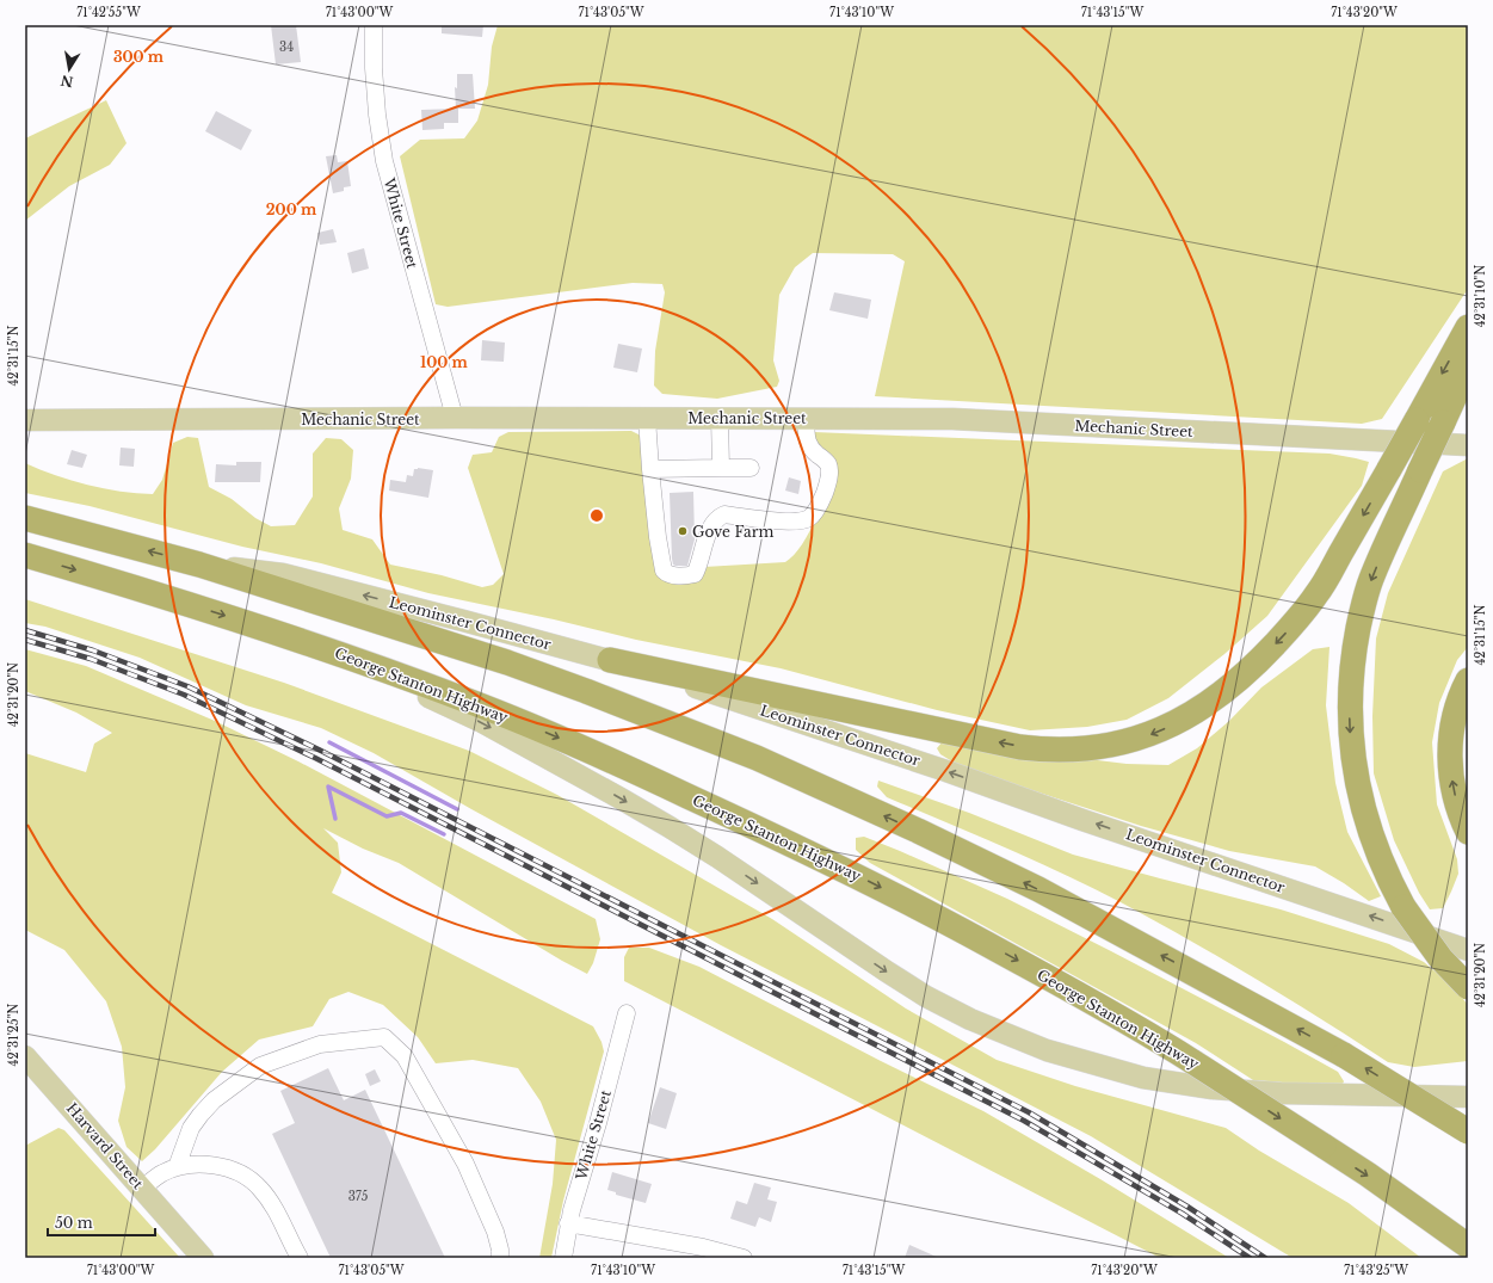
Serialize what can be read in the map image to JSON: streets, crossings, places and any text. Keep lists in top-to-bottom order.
{
  "streets": {
    "highway": ["George Stanton Highway"],
    "main road": ["Mechanic Street", "Leominster Connector", "Harvard Street"],
    "street": ["White Street"]
  },
  "crossings": [
    ["White Street", "Mechanic Street"]
  ],
  "places": ["Gove Farm"],
  "house_numbers": ["34", "375"],
  "scale_bar": "50 m",
  "north": "bottom",
  "coordinates": [
    "71°42'55\"W",
    "71°43'00\"W",
    "71°43'05\"W",
    "71°43'10\"W",
    "71°43'15\"W",
    "71°43'20\"W",
    "42°31'10\"N",
    "42°31'15\"N",
    "42°31'20\"N",
    "42°31'25\"N",
    "71°43'25\"W"
  ],
  "rings": ["300 m", "200 m", "100 m"]
}
